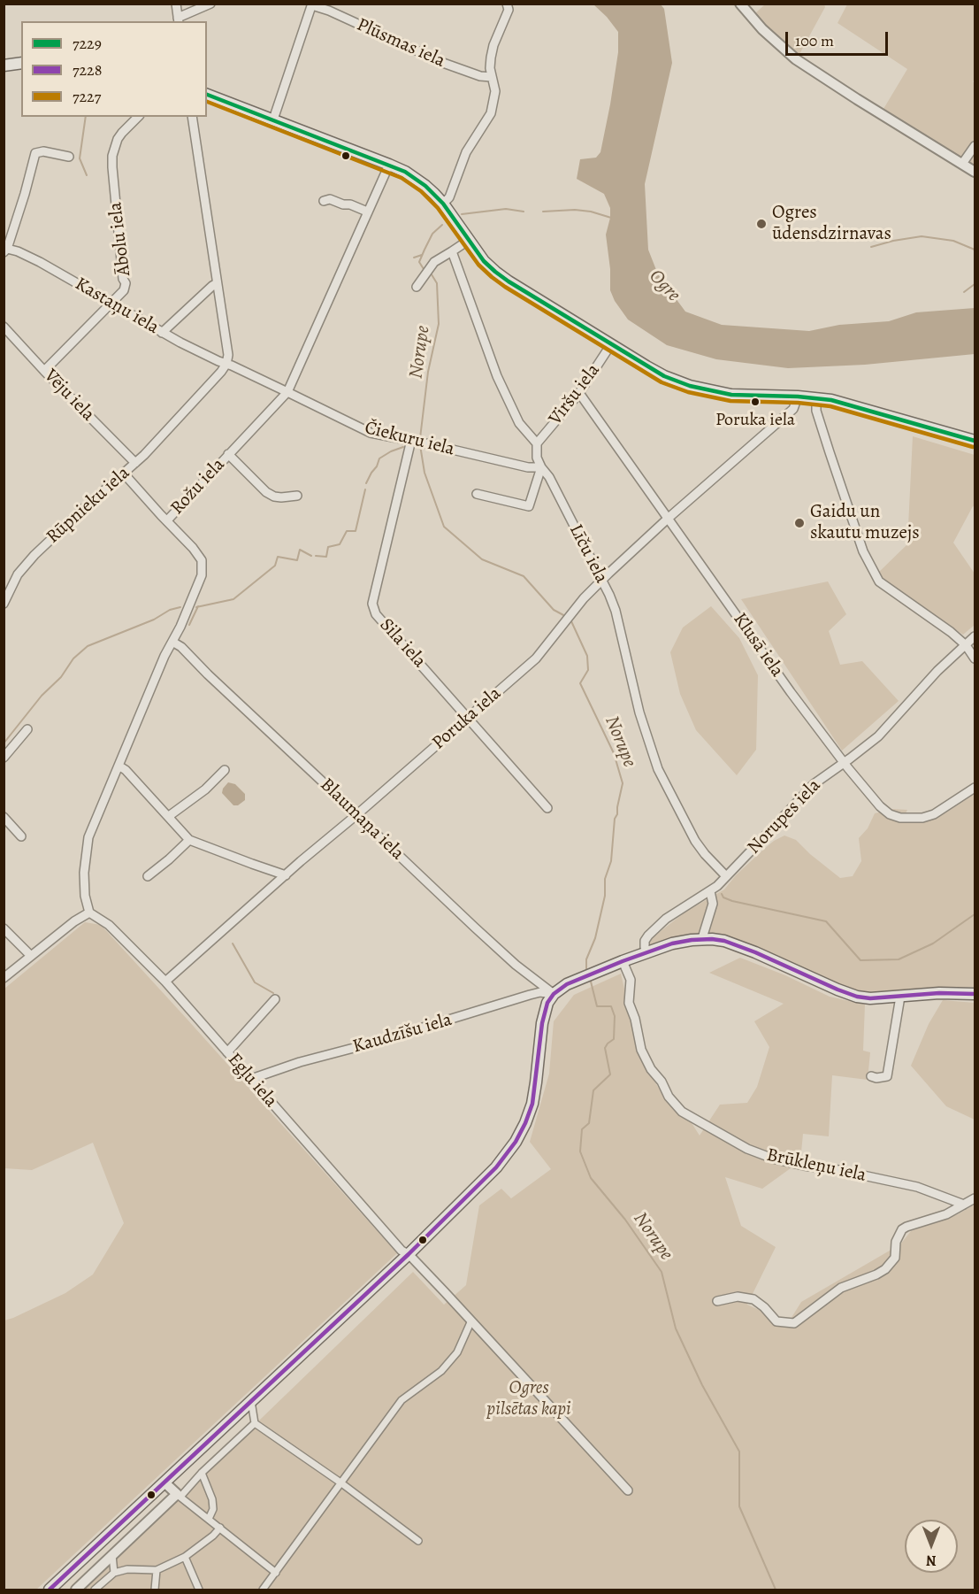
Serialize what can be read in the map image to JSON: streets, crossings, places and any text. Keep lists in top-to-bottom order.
{
  "streets": {
    "street": [
      "Plūsmas iela",
      "Ābolu iela",
      "Kastaņu iela",
      "Viršu iela",
      "Vēju iela",
      "Čiekuru iela",
      "Rožu iela",
      "Rūpnieku iela",
      "Līču iela",
      "Sila iela",
      "Klusā iela",
      "Poruka iela",
      "Norupes iela",
      "Blaumaņa iela",
      "Kaudzīšu iela",
      "Egļu iela",
      "Brūkleņu iela"
    ]
  },
  "crossings": [
    ["Ābolu iela", "Kastaņu iela"],
    ["Ābolu iela", "Vēju iela"],
    ["Kastaņu iela", "Čiekuru iela"],
    ["Kastaņu iela", "Rūpnieku iela"],
    ["Viršu iela", "Līču iela"],
    ["Viršu iela", "Klusā iela"],
    ["Vēju iela", "Rūpnieku iela"],
    ["Čiekuru iela", "Rožu iela"],
    ["Čiekuru iela", "Rūpnieku iela"],
    ["Čiekuru iela", "Līču iela"],
    ["Čiekuru iela", "Sila iela"],
    ["Rožu iela", "Blaumaņa iela"],
    ["Rožu iela", "Egļu iela"],
    ["Līču iela", "Poruka iela"],
    ["Līču iela", "Norupes iela"],
    ["Sila iela", "Poruka iela"],
    ["Klusā iela", "Poruka iela"],
    ["Klusā iela", "Norupes iela"],
    ["Poruka iela", "Blaumaņa iela"],
    ["Poruka iela", "Egļu iela"],
    ["Blaumaņa iela", "Kaudzīšu iela"],
    ["Kaudzīšu iela", "Egļu iela"]
  ],
  "water": ["Ogre", "Norupe"],
  "parks": ["Ogres pilsētas kapi"],
  "places": ["Ogres ūdensdzirnavas", "Poruka iela", "Gaidu un skautu muzejs"],
  "lines": ["transit line 7229", "transit line 7227", "transit line 7228"],
  "legend": ["7229", "7228", "7227"],
  "scale_bar": "100 m",
  "north": "bottom"
}
